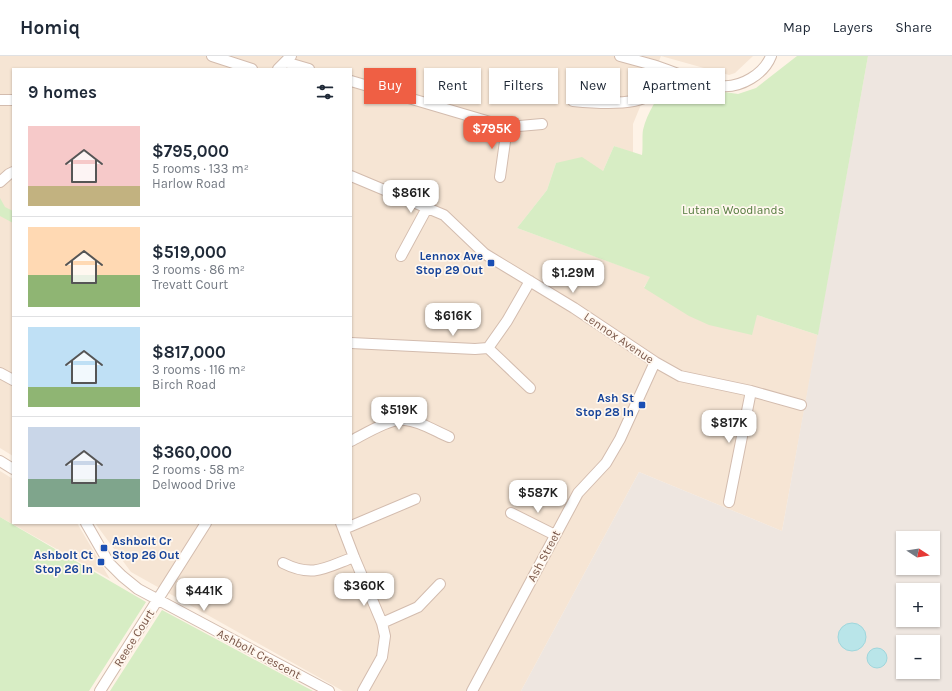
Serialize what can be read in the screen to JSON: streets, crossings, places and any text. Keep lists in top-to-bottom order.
{
  "streets": {
    "street": [
      "Lennox Avenue",
      "Ash Street",
      "Reece Court",
      "Ashbolt Crescent"
    ]
  },
  "crossings": [
    ["Lennox Avenue", "Ash Street"],
    ["Reece Court", "Ashbolt Crescent"]
  ],
  "parks": ["Lutana Woodlands"],
  "places": {
    "transit": [
      "Lennox Ave Stop 29 Out",
      "Ash St Stop 28 In",
      "Ashbolt Cr Stop 26 Out",
      "Ashbolt Ct Stop 26 In"
    ]
  },
  "north": "right",
  "page": {
    "header": "Homiq",
    "nav": ["Map", "Layers", "Share"],
    "chip": [
      "Buy",
      "Rent",
      "Filters",
      "New",
      "Apartment"
    ],
    "heading": "9 homes",
    "price": [
      "$795K",
      "$861K",
      "$1.29M",
      "$616K",
      "$519K",
      "$817K",
      "$587K",
      "$360K",
      "$441K"
    ],
    "list": [
      {
        "name": "$795,000",
        "note": "5 rooms · 133 m² · Harlow Road"
      },
      {
        "name": "$519,000",
        "note": "3 rooms · 86 m² · Trevatt Court"
      },
      {
        "name": "$817,000",
        "note": "3 rooms · 116 m² · Birch Road"
      },
      {
        "name": "$360,000",
        "note": "2 rooms · 58 m² · Delwood Drive"
      }
    ],
    "map_buttons": ["+", "−"]
  }
}
